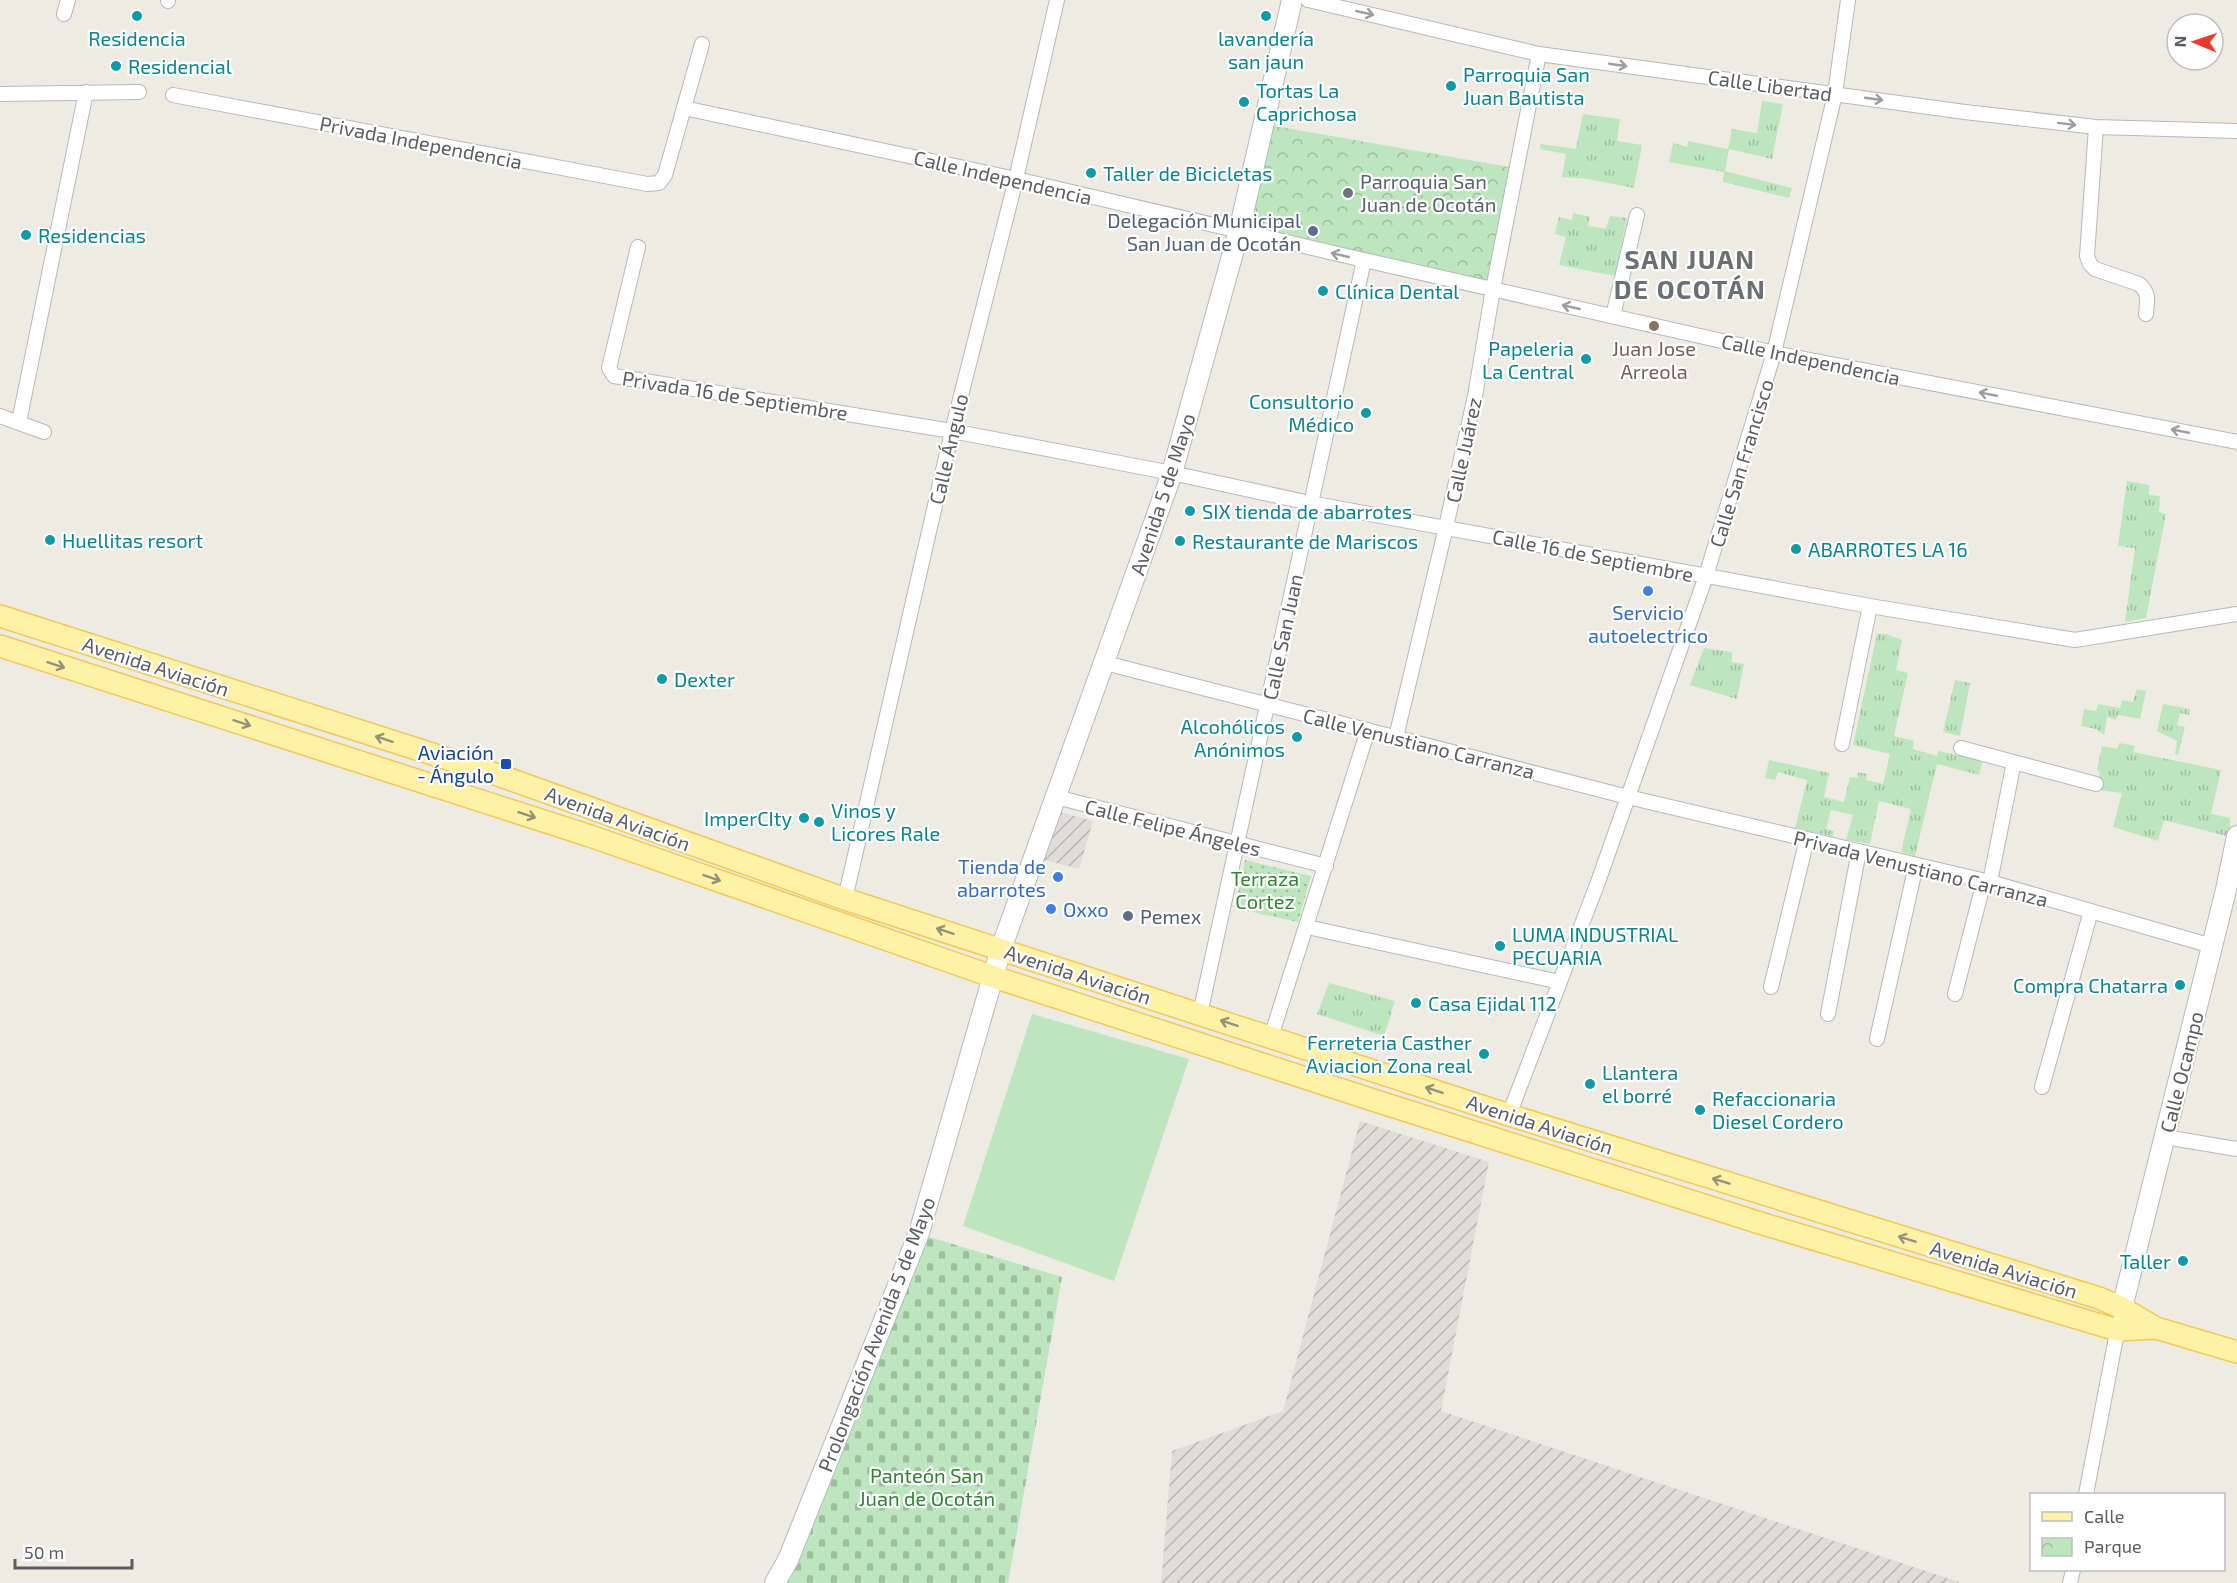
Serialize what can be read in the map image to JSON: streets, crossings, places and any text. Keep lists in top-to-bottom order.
{
  "streets": {
    "main road": [
      "Avenida 5 de Mayo",
      "Avenida Aviación",
      "Calle Ocampo",
      "Prolongación Avenida 5 de Mayo"
    ],
    "street": [
      "Calle Libertad",
      "Privada Independencia",
      "Calle Independencia",
      "Privada 16 de Septiembre",
      "Calle Ángulo",
      "Calle Juárez",
      "Calle San Francisco",
      "Calle 16 de Septiembre",
      "Calle San Juan",
      "Calle Venustiano Carranza",
      "Calle Felipe Ángeles",
      "Privada Venustiano Carranza"
    ]
  },
  "crossings": [
    ["Calle Libertad", "Calle Juárez"],
    ["Calle Libertad", "Calle San Francisco"],
    ["Privada Independencia", "Calle Independencia"],
    ["Calle Independencia", "Calle Ángulo"],
    ["Calle Independencia", "Calle Juárez"],
    ["Calle Independencia", "Calle San Francisco"],
    ["Calle Independencia", "Avenida 5 de Mayo"],
    ["Calle Independencia", "Calle San Juan"],
    ["Privada 16 de Septiembre", "Calle Ángulo"],
    ["Privada 16 de Septiembre", "Calle 16 de Septiembre"],
    ["Calle Ángulo", "Calle 16 de Septiembre"],
    ["Calle Ángulo", "Avenida Aviación"],
    ["Calle Juárez", "Calle 16 de Septiembre"],
    ["Calle Juárez", "Calle Venustiano Carranza"],
    ["Calle San Francisco", "Calle 16 de Septiembre"],
    ["Calle San Francisco", "Avenida Aviación"],
    ["Calle San Francisco", "Calle Venustiano Carranza"],
    ["Calle San Francisco", "Privada Venustiano Carranza"],
    ["Avenida 5 de Mayo", "Calle 16 de Septiembre"],
    ["Avenida 5 de Mayo", "Avenida Aviación"],
    ["Avenida 5 de Mayo", "Calle Venustiano Carranza"],
    ["Avenida 5 de Mayo", "Calle Felipe Ángeles"],
    ["Avenida 5 de Mayo", "Prolongación Avenida 5 de Mayo"],
    ["Calle 16 de Septiembre", "Calle San Juan"],
    ["Calle San Juan", "Avenida Aviación"],
    ["Calle San Juan", "Calle Venustiano Carranza"],
    ["Calle San Juan", "Calle Felipe Ángeles"],
    ["Avenida Aviación", "Calle Ocampo"],
    ["Avenida Aviación", "Prolongación Avenida 5 de Mayo"],
    ["Calle Venustiano Carranza", "Privada Venustiano Carranza"],
    ["Privada Venustiano Carranza", "Calle Ocampo"]
  ],
  "one_way": ["Calle Libertad", "Calle Independencia"],
  "districts": ["SAN JUAN DE OCOTÁN"],
  "parks": ["Terraza Cortez", "Panteón San Juan de Ocotán"],
  "places": {
    "other": [
      "Residencia",
      "lavandería san jaun",
      "Residencial",
      "Parroquia San Juan Bautista",
      "Tortas La Caprichosa",
      "Taller de Bicicletas",
      "Parroquia San Juan de Ocotán",
      "Delegación Municipal San Juan de Ocotán",
      "Residencias",
      "Clínica Dental",
      "Juan Jose Arreola",
      "Papeleria La Central",
      "Consultorio Médico",
      "SIX tienda de abarrotes",
      "Huellitas resort",
      "Restaurante de Mariscos",
      "ABARROTES LA 16",
      "Servicio autoelectrico",
      "Dexter",
      "Alcohólicos Anónimos",
      "ImperCIty",
      "Vinos y Licores Rale",
      "Tienda de abarrotes",
      "Oxxo",
      "Pemex",
      "LUMA INDUSTRIAL PECUARIA",
      "Compra Chatarra",
      "Casa Ejidal 112",
      "Ferreteria Casther Aviacion Zona real",
      "Llantera el borré",
      "Refaccionaria Diesel Cordero",
      "Taller"
    ],
    "transit": ["Aviación - Ángulo"]
  },
  "legend": ["Calle", "Parque"],
  "scale_bar": "50 m",
  "north": "left"
}
